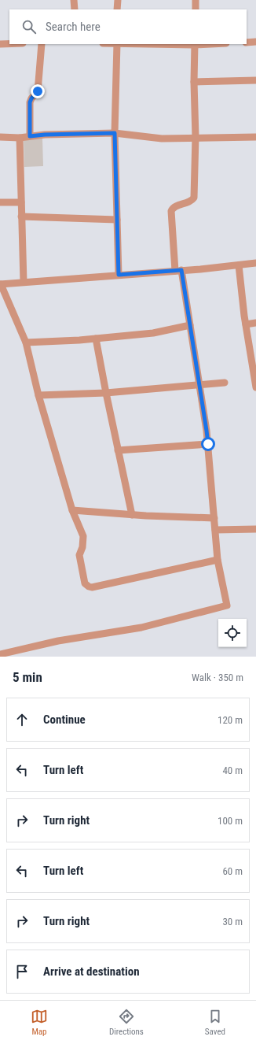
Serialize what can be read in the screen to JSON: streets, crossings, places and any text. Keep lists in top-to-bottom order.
{
  "page": {
    "search": "Search here",
    "heading": ["5 min", "Walk · 350 m"],
    "list": [
      ["Continue", "120 m"],
      ["Turn left", "40 m"],
      ["Turn right", "100 m"],
      ["Turn left", "60 m"],
      ["Turn right", "30 m"],
      "Arrive at destination"
    ],
    "nav": ["Map", "Directions", "Saved"]
  }
}
